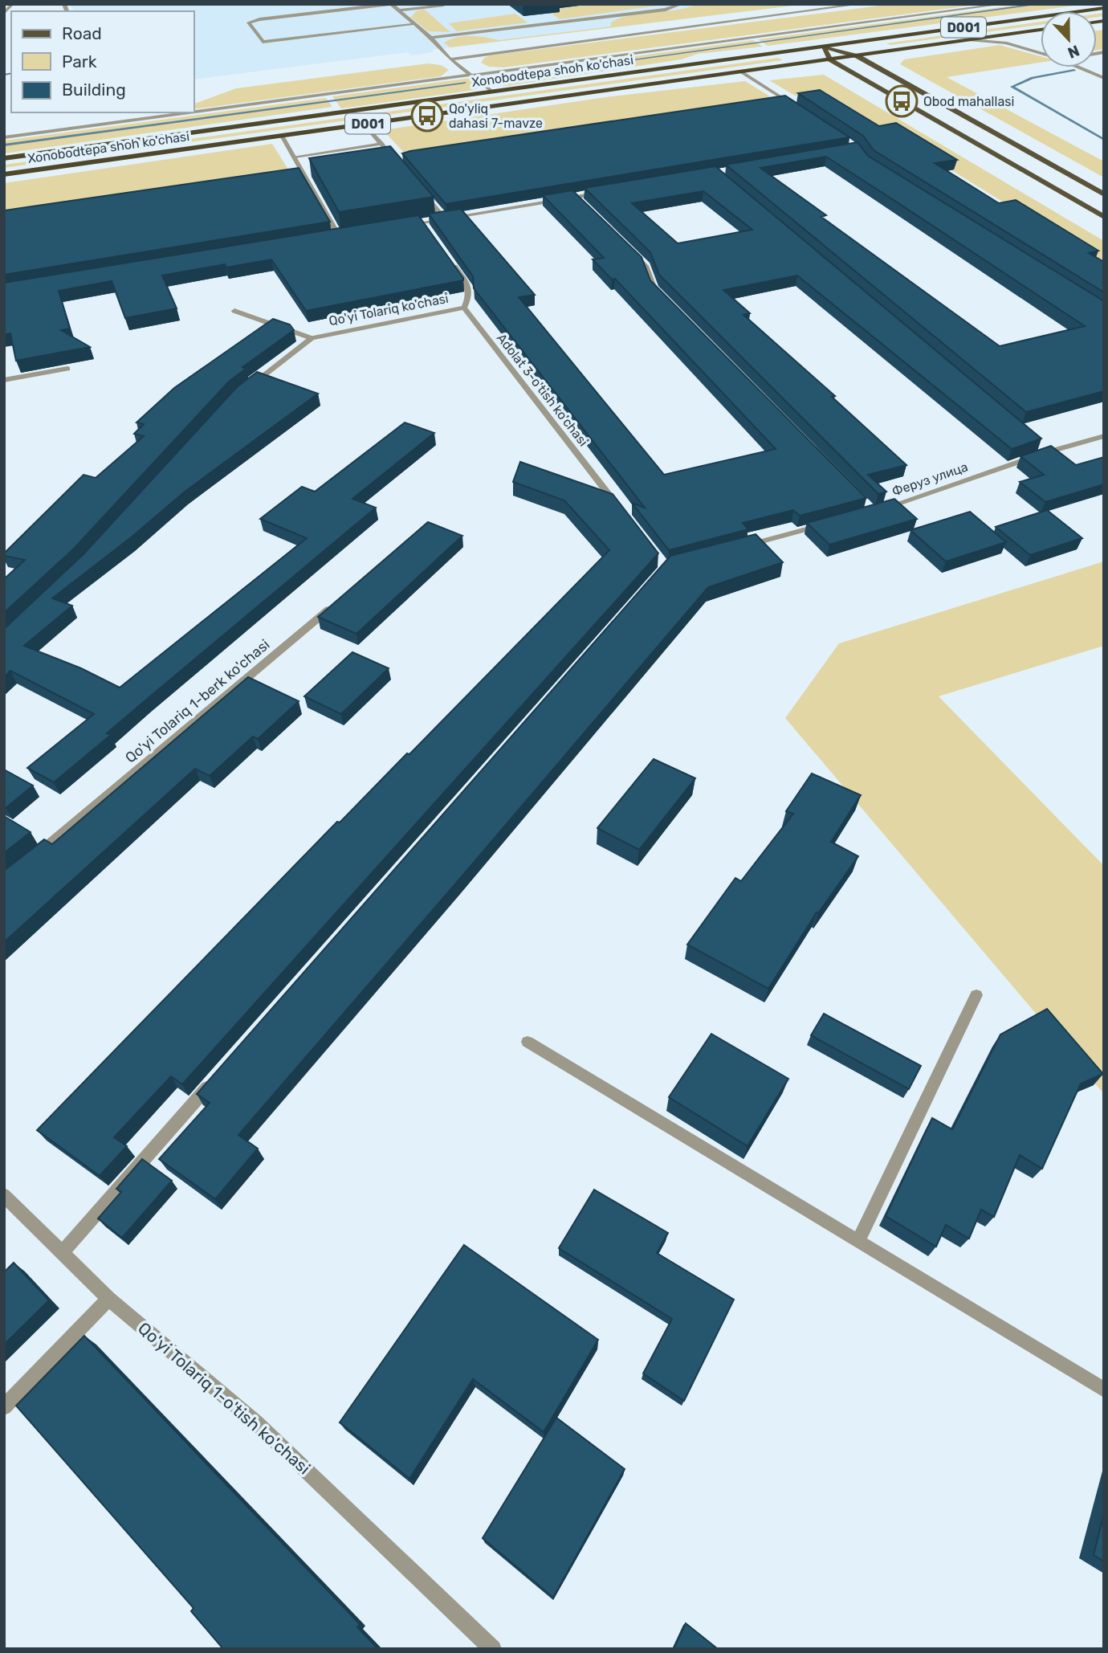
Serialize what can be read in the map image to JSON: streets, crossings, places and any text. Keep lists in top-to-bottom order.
{
  "streets": {
    "highway": ["D001", "Xonobodtepa shoh ko'chasi"],
    "street": [
      "Qo'yi Tolariq ko'chasi",
      "Adolat 3-o'tish ko'chasi",
      "Феруз улица",
      "Qo'yi Tolariq 1-berk ko'chasi",
      "Qo'yi Tolariq 1-o'tish ko'chasi"
    ]
  },
  "crossings": [
    ["Qo'yi Tolariq ko'chasi", "Adolat 3-o'tish ko'chasi"]
  ],
  "places": {
    "bus stop": ["Obod mahallasi", "Qo'yliq dahasi 7-mavze"]
  },
  "legend": ["Road", "Park", "Building"],
  "north": "bottom"
}
